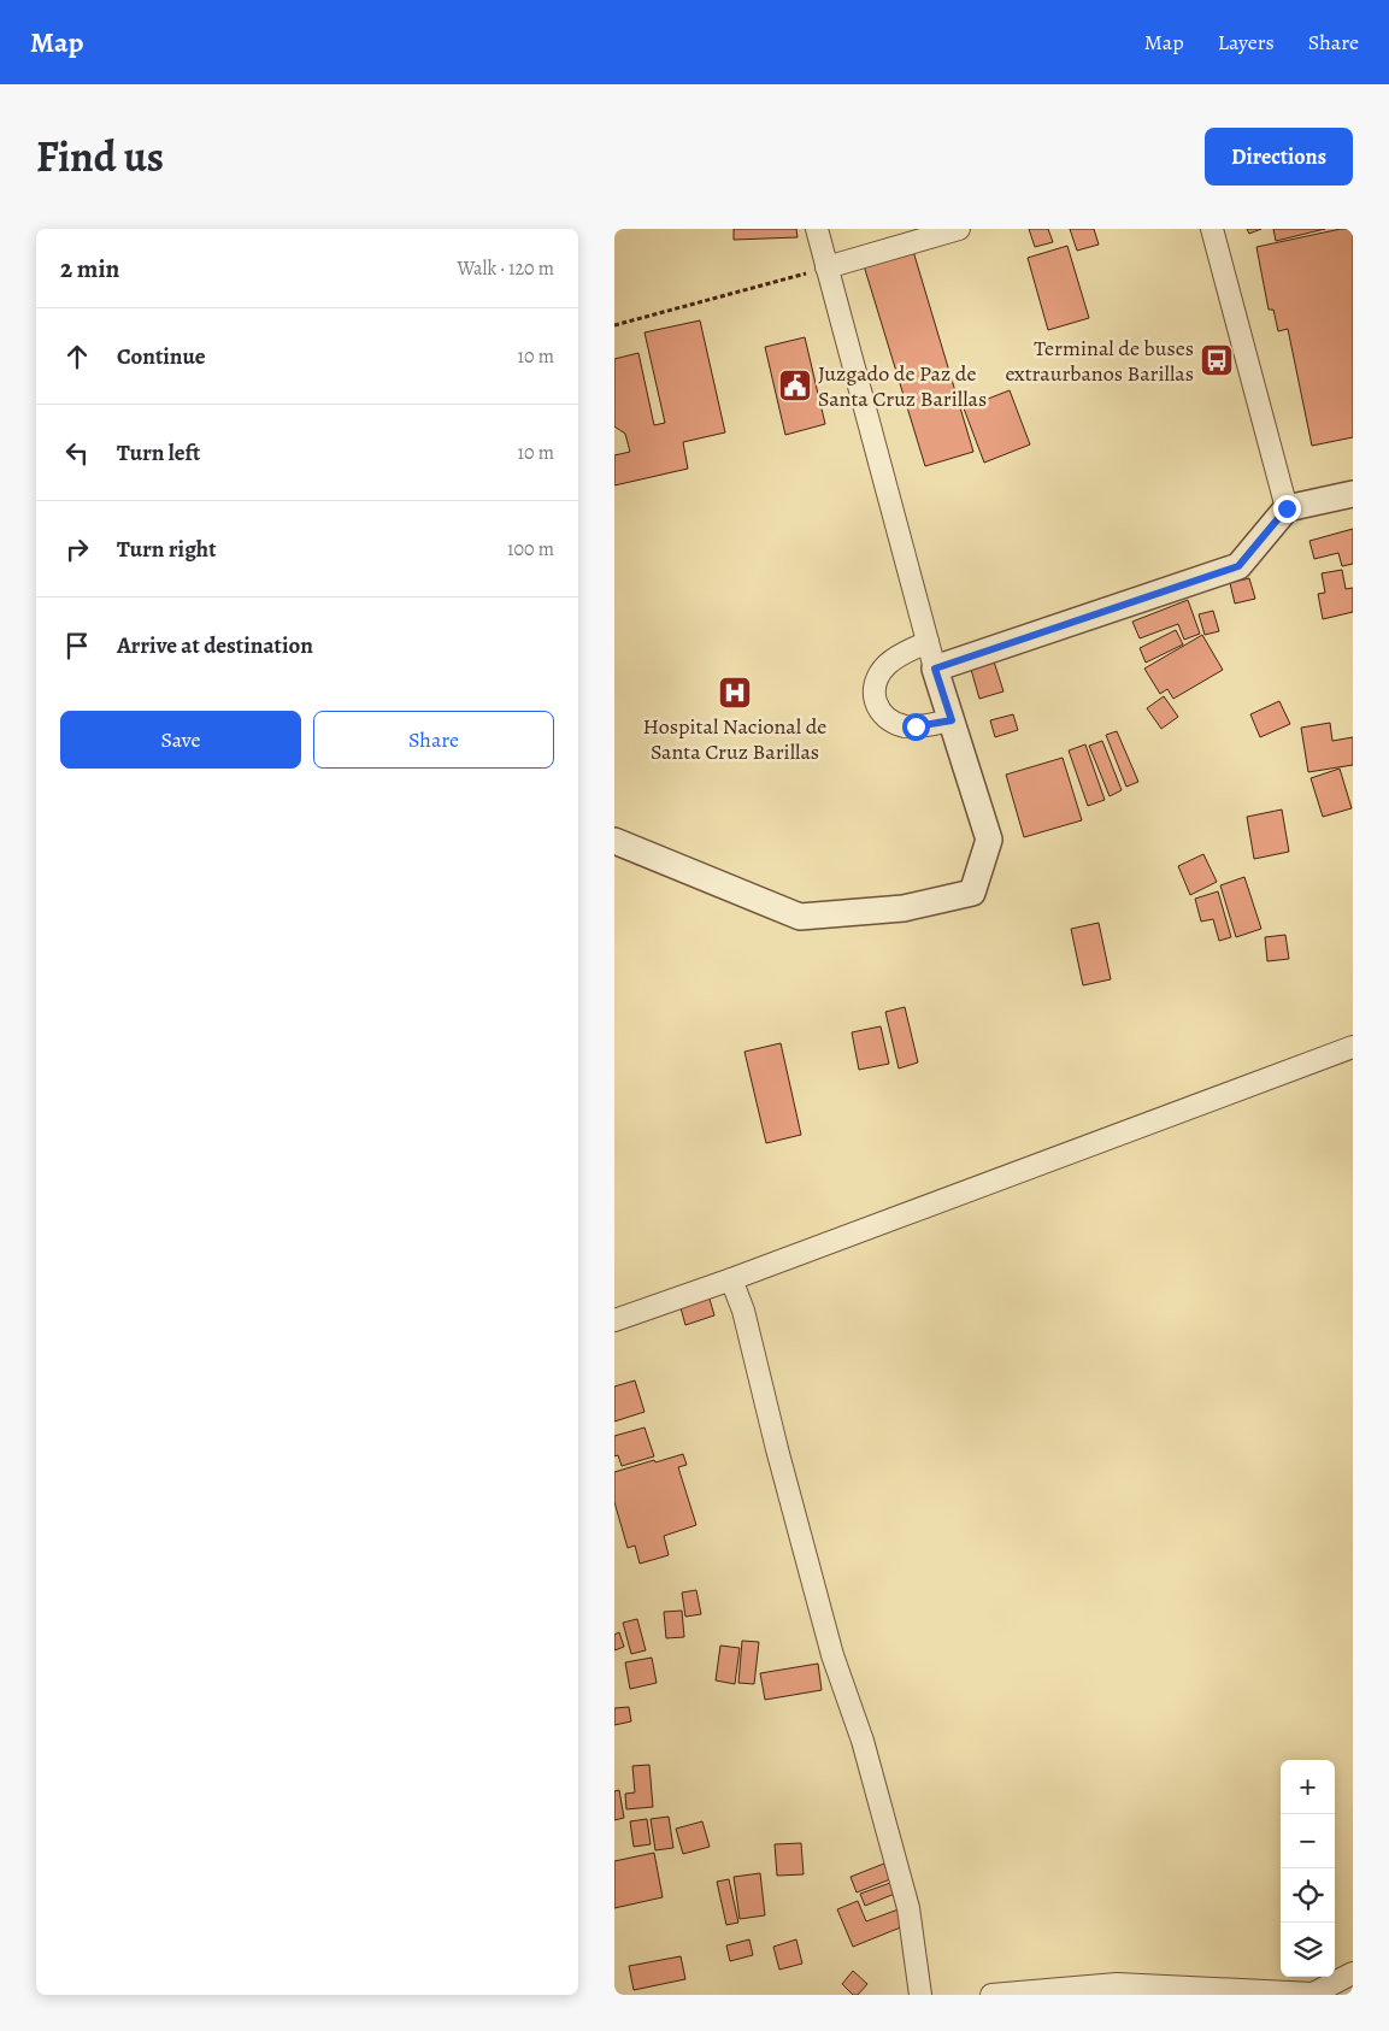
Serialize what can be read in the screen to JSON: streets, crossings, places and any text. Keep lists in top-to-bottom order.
{
  "places": {
    "bus stop": ["Terminal de buses extraurbanos Barillas"],
    "public building": ["Juzgado de Paz de Santa Cruz Barillas"],
    "hospital": ["Hospital Nacional de Santa Cruz Barillas"]
  },
  "page": {
    "header": "Map",
    "nav": ["Map", "Layers", "Share"],
    "title": "Find us",
    "buttons": [
      "Directions",
      ["Save", "Share"]
    ],
    "heading": ["2 min", "Walk · 120 m"],
    "list": [
      ["Continue", "10 m"],
      ["Turn left", "10 m"],
      ["Turn right", "100 m"],
      "Arrive at destination"
    ],
    "map_buttons": ["+", "−"]
  }
}
